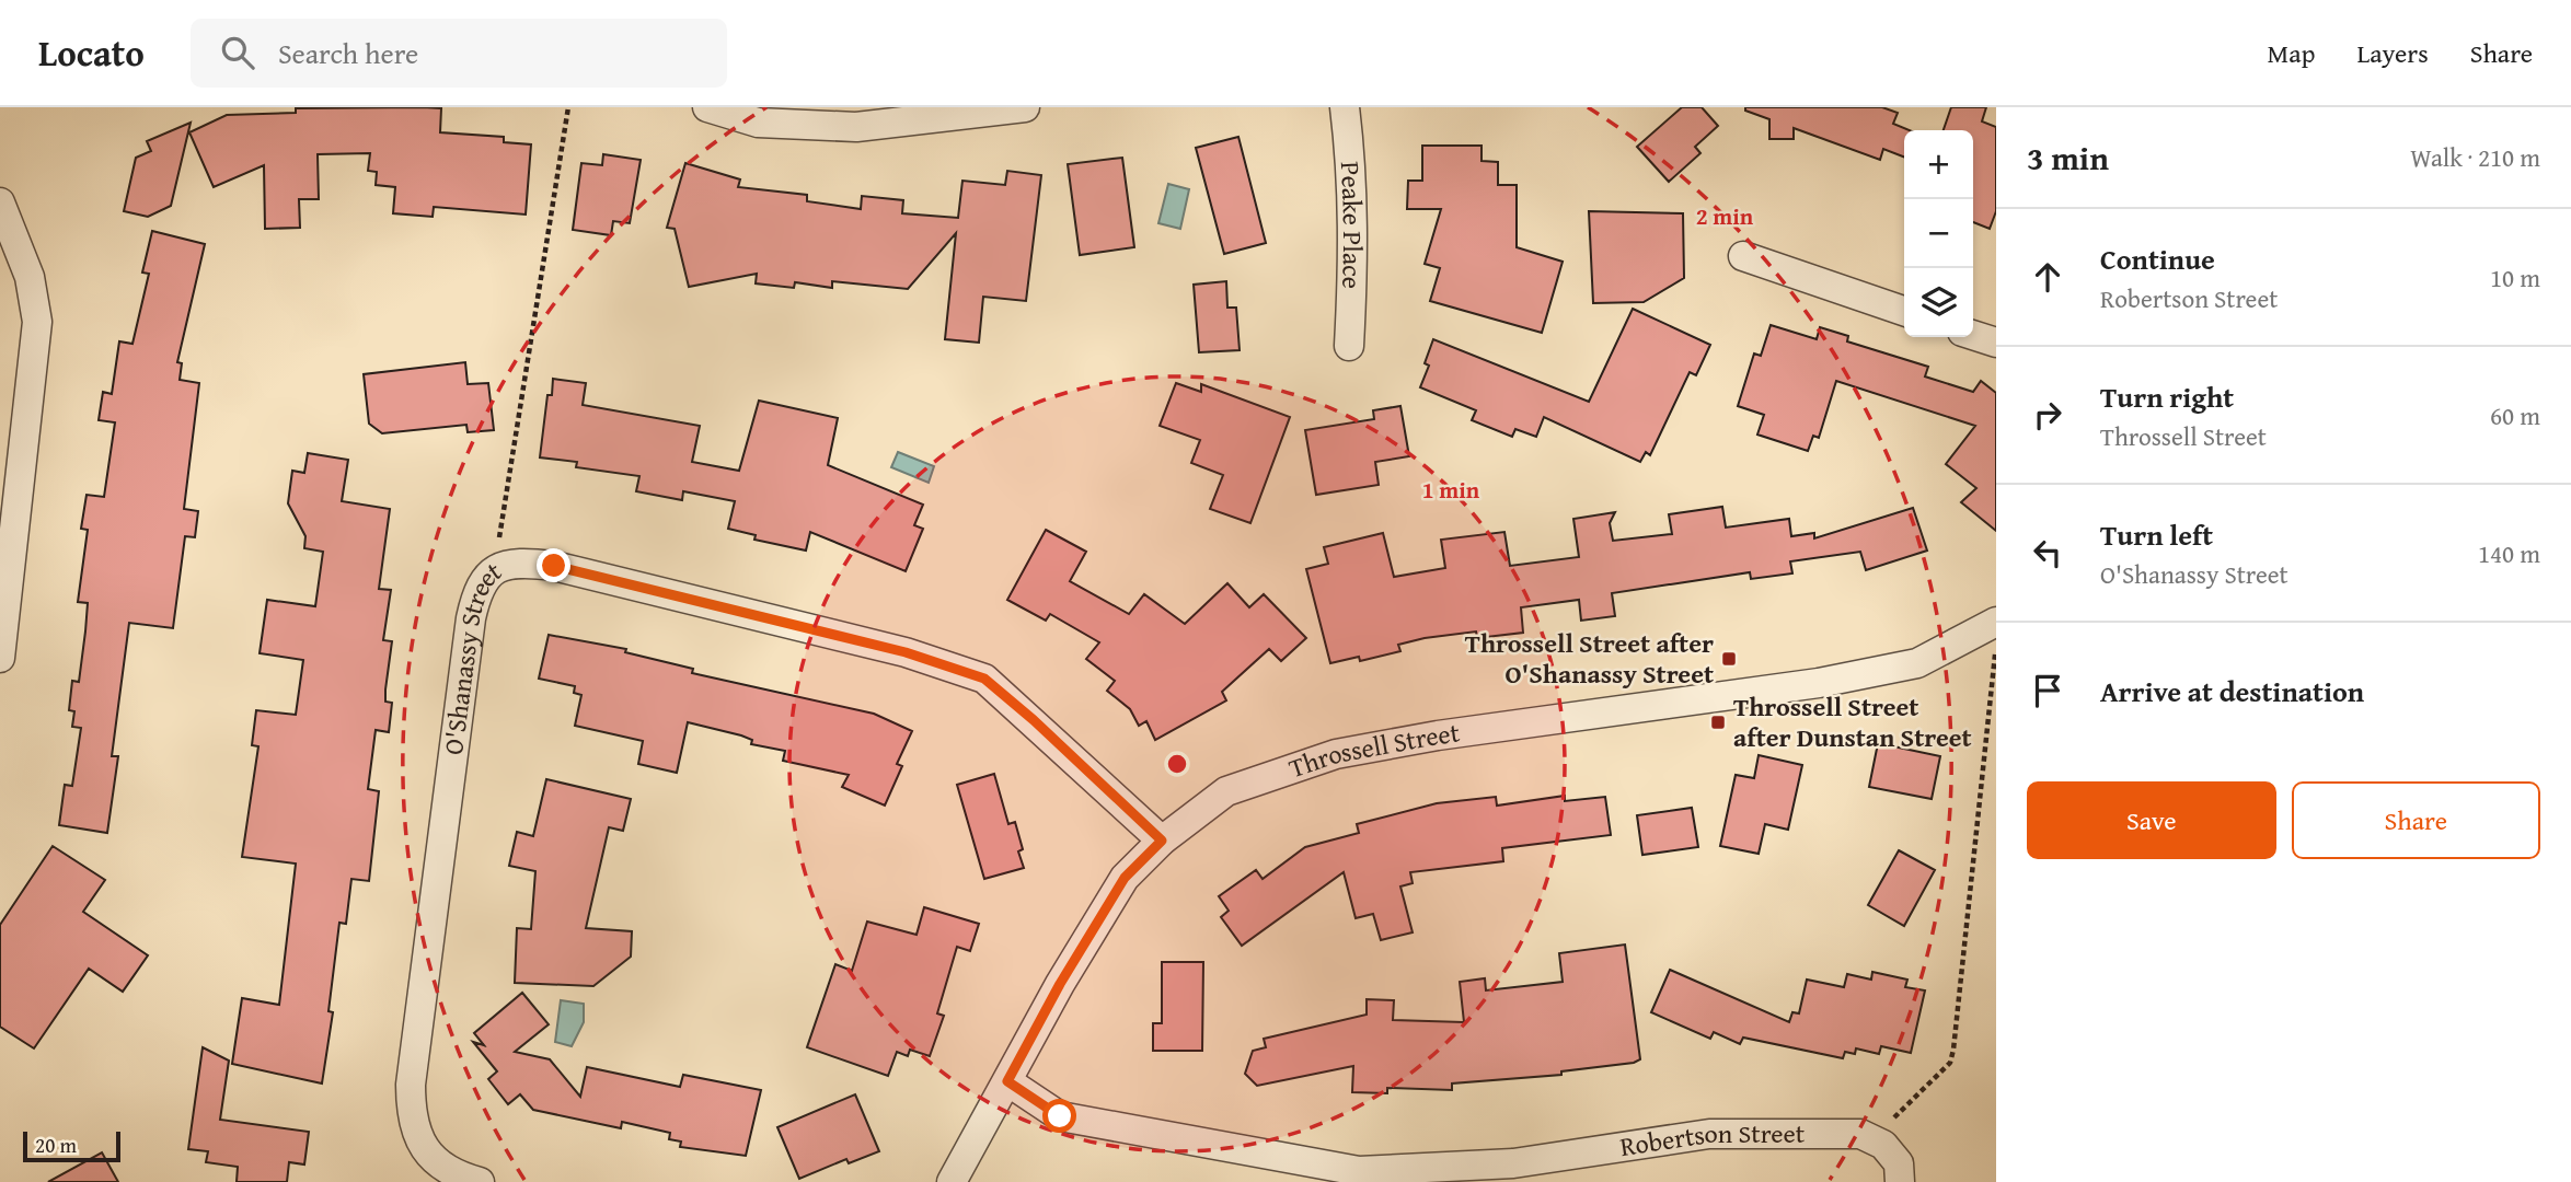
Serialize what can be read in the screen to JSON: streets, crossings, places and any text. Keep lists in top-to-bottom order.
{
  "streets": {
    "street": [
      "Peake Place",
      "O'Shanassy Street",
      "Throssell Street",
      "Robertson Street"
    ]
  },
  "crossings": [
    ["O'Shanassy Street", "Throssell Street"],
    ["Throssell Street", "Robertson Street"]
  ],
  "places": {
    "transit": ["Throssell Street after O'Shanassy Street", "Throssell Street after Dunstan Street"]
  },
  "scale_bar": "20 m",
  "page": {
    "header": "Locato",
    "search": "Search here",
    "nav": ["Map", "Layers", "Share"],
    "heading": ["3 min", "Walk · 210 m"],
    "map_buttons": ["+", "−"],
    "list": [
      ["Continue", "Robertson Street", "10 m"],
      ["Turn right", "Throssell Street", "60 m"],
      ["Turn left", "O'Shanassy Street", "140 m"],
      "Arrive at destination"
    ],
    "buttons": ["Save", "Share"],
    "scale": "20 m"
  },
  "rings": ["2 min", "1 min"]
}
